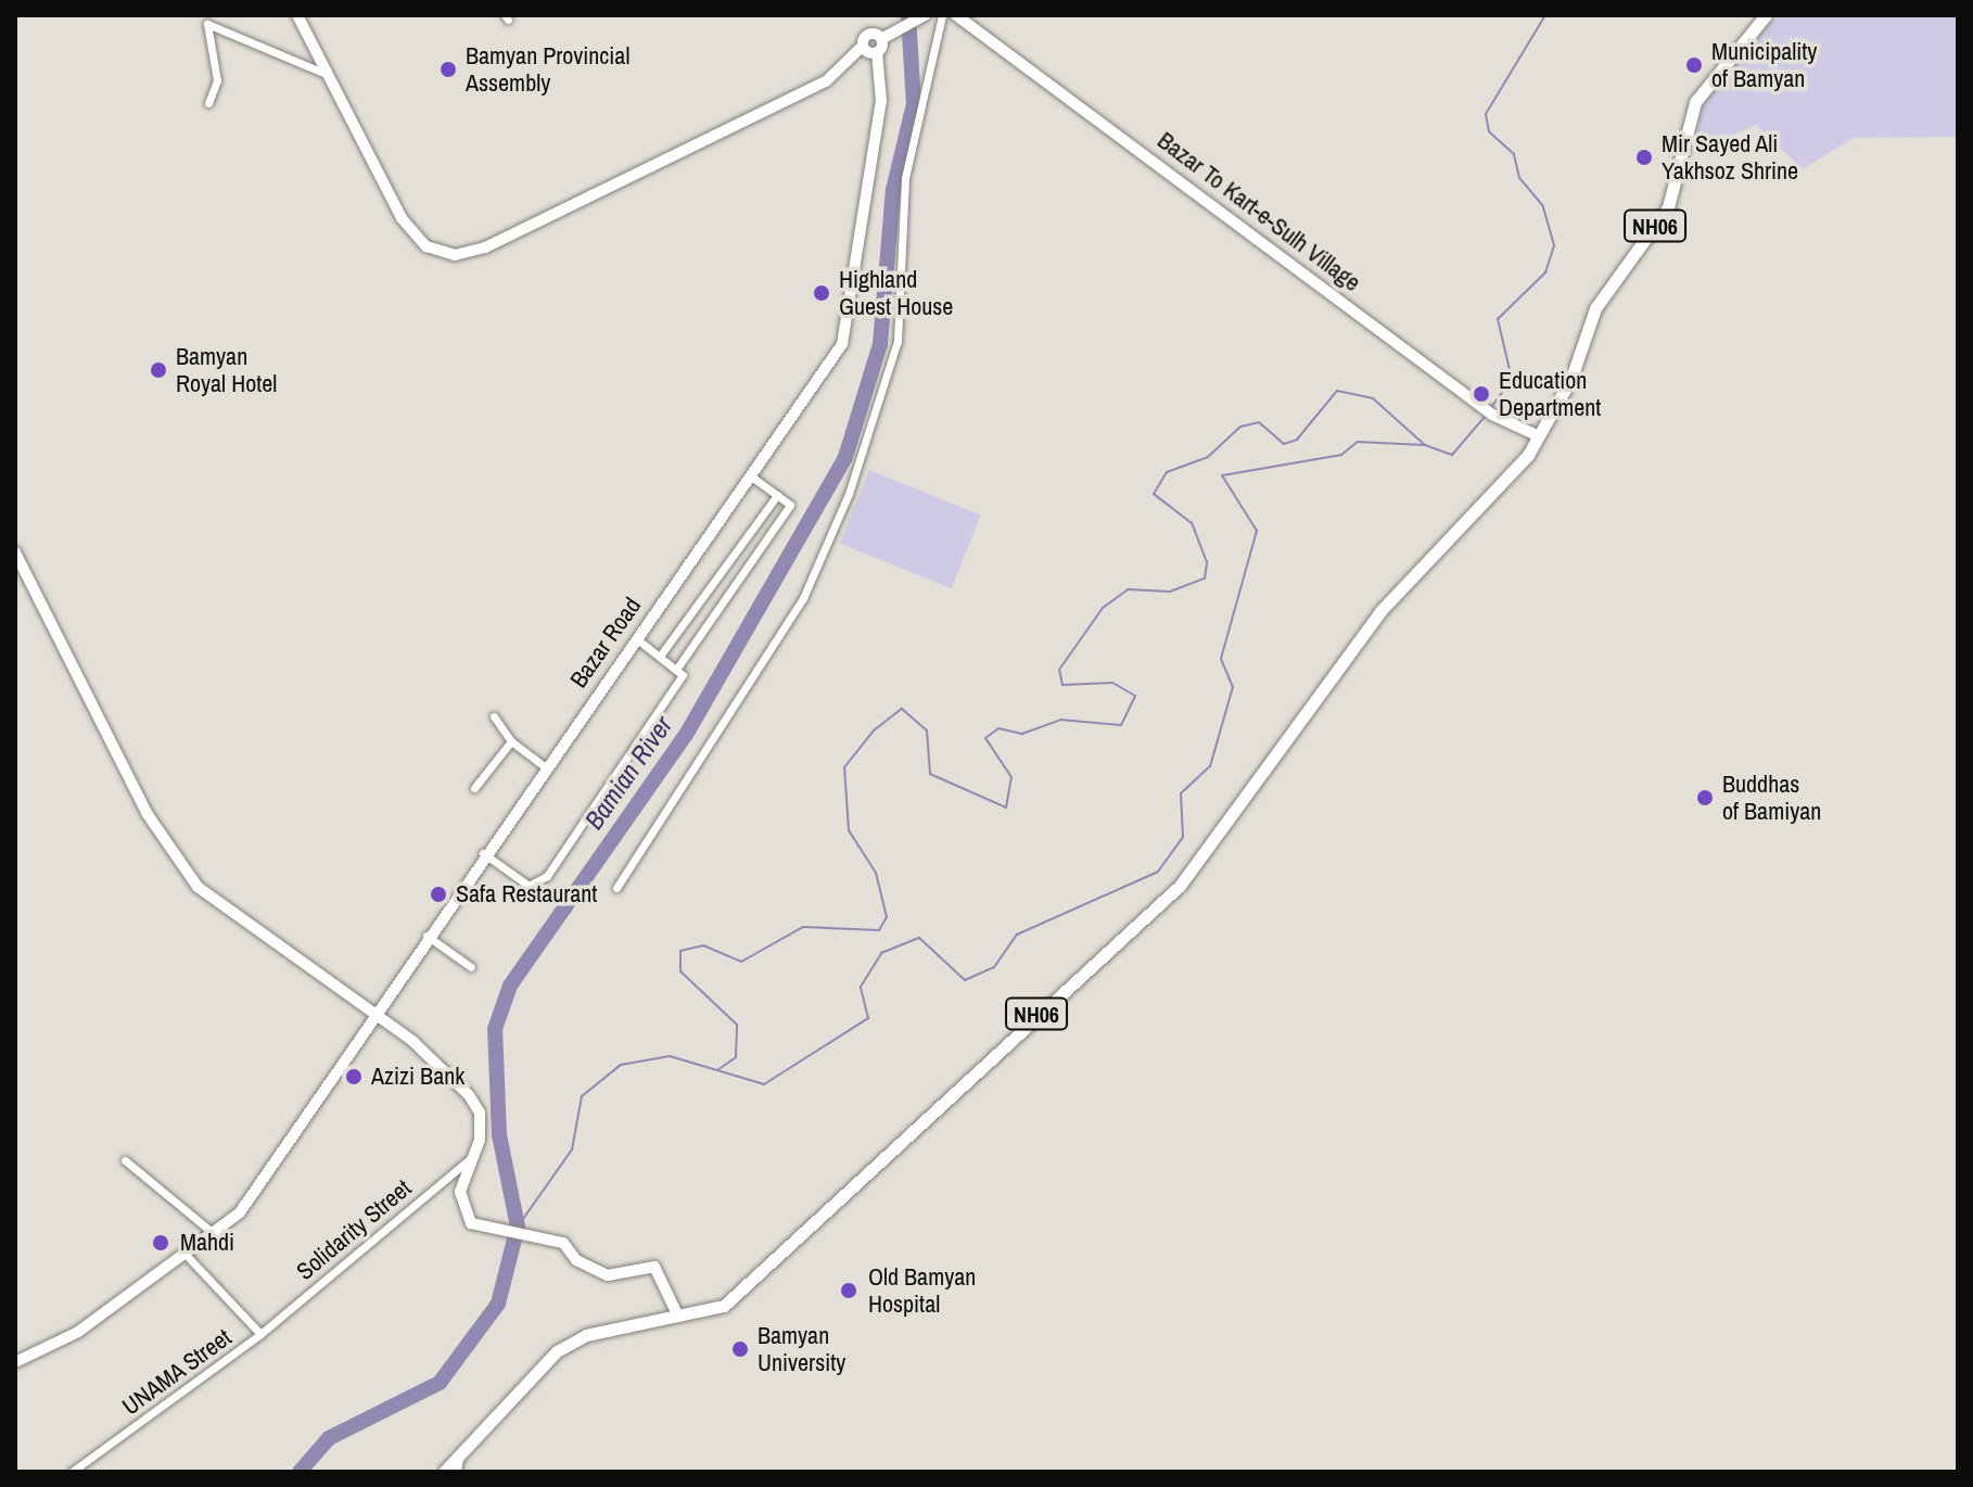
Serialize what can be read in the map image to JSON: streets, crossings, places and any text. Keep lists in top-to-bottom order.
{
  "streets": {
    "main road": ["Bazar To Kart-e-Sulh Village", "NH06", "Bazar Road"],
    "street": ["Solidarity Street", "UNAMA Street"]
  },
  "crossings": [
    ["Bazar To Kart-e-Sulh Village", "NH06"],
    ["Bazar Road", "UNAMA Street"],
    ["Solidarity Street", "UNAMA Street"]
  ],
  "water": ["Bamian River"],
  "places": [
    "Municipality of Bamyan",
    "Bamyan Provincial Assembly",
    "Mir Sayed Ali Yakhsoz Shrine",
    "Highland Guest House",
    "Bamyan Royal Hotel",
    "Education Department",
    "Buddhas of Bamiyan",
    "Safa Restaurant",
    "Azizi Bank",
    "Mahdi",
    "Old Bamyan Hospital",
    "Bamyan University"
  ]
}
